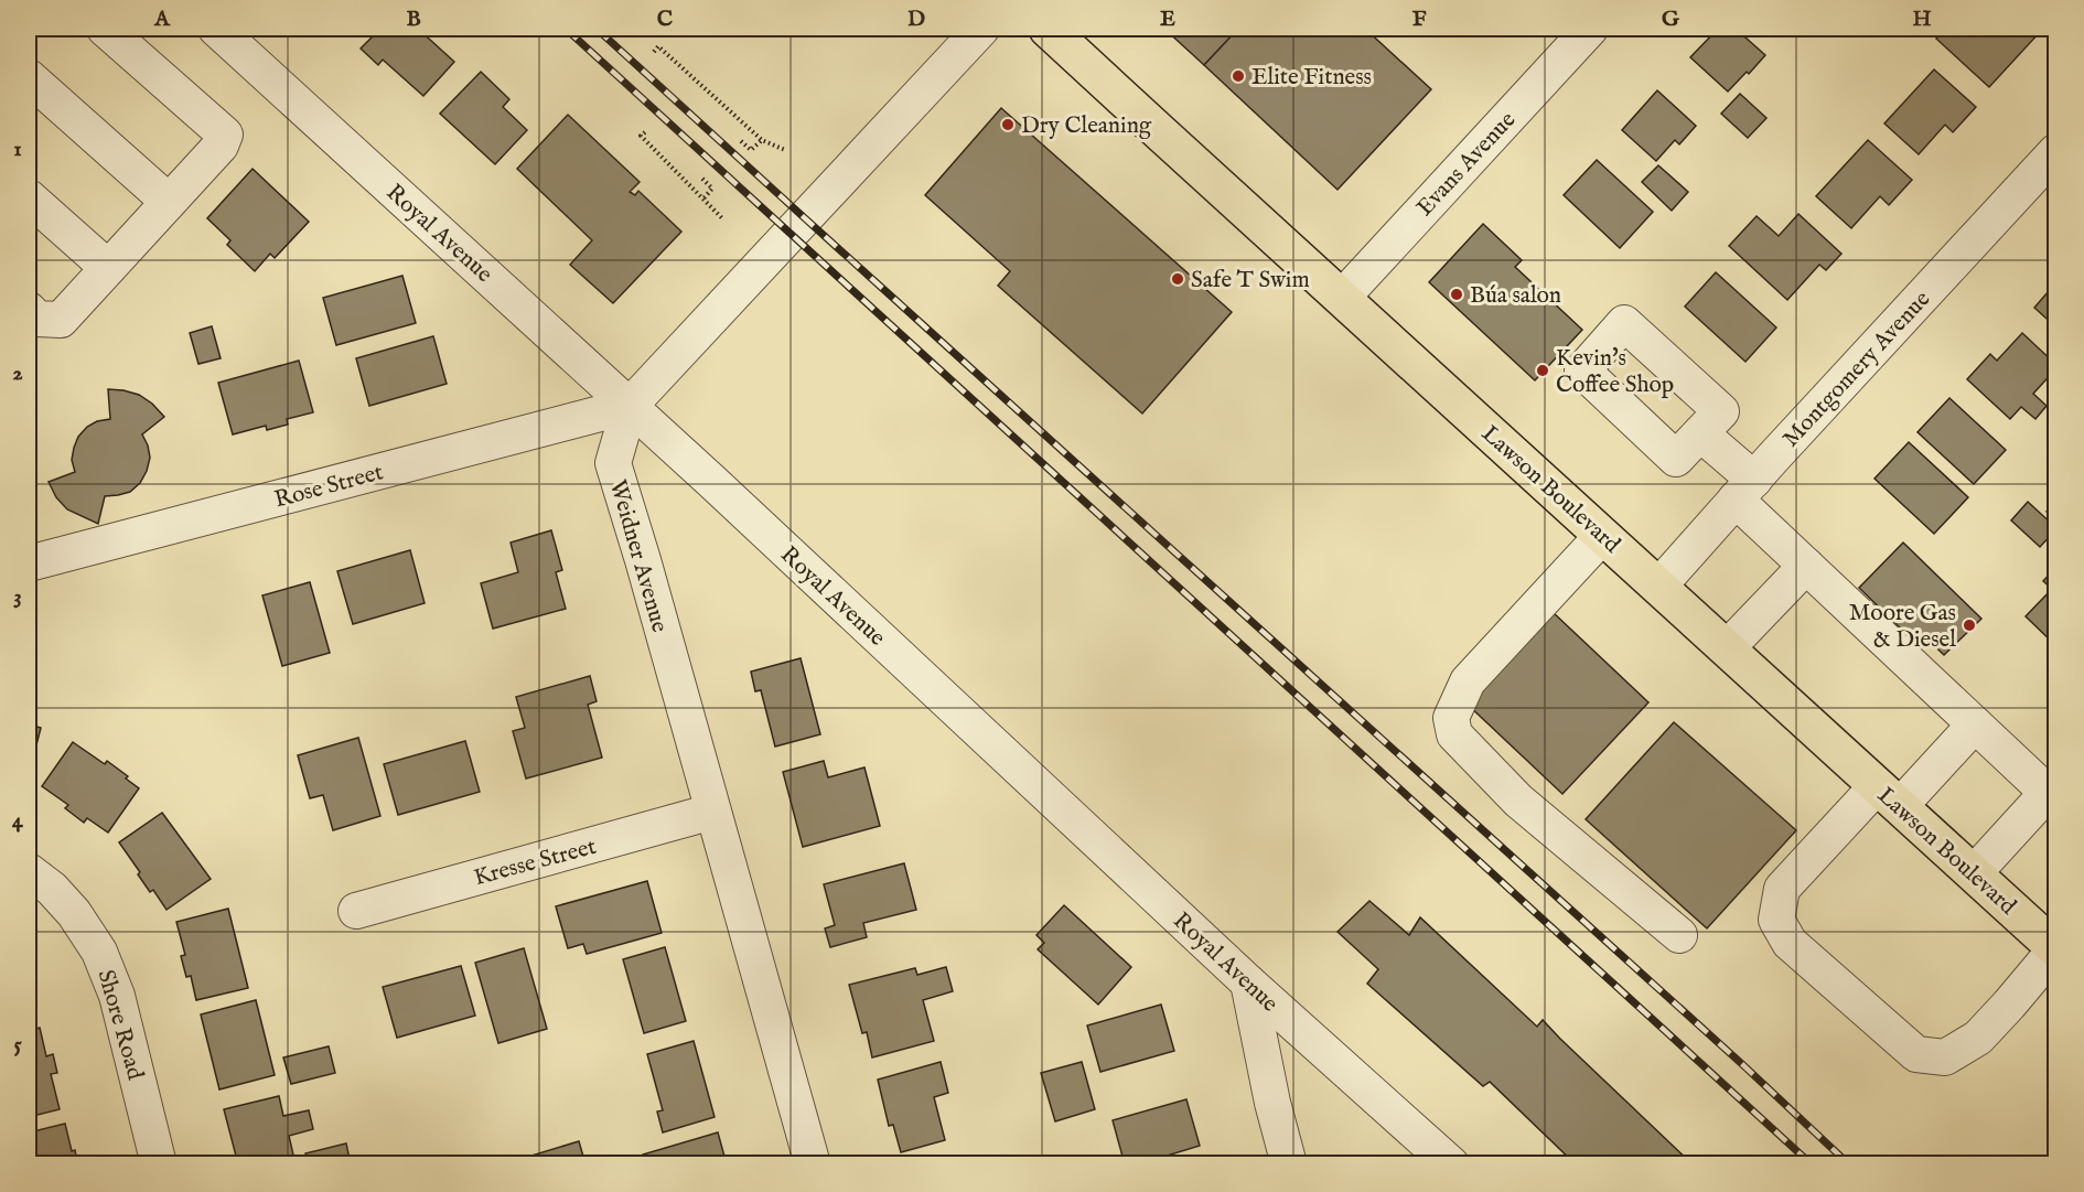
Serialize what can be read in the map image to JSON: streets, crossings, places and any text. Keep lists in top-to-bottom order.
{
  "streets": {
    "main road": ["Lawson Boulevard"],
    "street": [
      "Evans Avenue",
      "Royal Avenue",
      "Montgomery Avenue",
      "Rose Street",
      "Weidner Avenue",
      "Kresse Street",
      "Shore Road"
    ]
  },
  "crossings": [
    ["Evans Avenue", "Lawson Boulevard"],
    ["Royal Avenue", "Rose Street"],
    ["Royal Avenue", "Weidner Avenue"],
    ["Montgomery Avenue", "Lawson Boulevard"],
    ["Rose Street", "Weidner Avenue"],
    ["Weidner Avenue", "Kresse Street"]
  ],
  "places": [
    "Elite Fitness",
    "Dry Cleaning",
    "Safe T Swim",
    "Búa salon",
    "Kevin's Coffee Shop",
    "Moore Gas & Diesel"
  ],
  "grid": {
    "columns": [
      "A",
      "B",
      "C",
      "D",
      "E",
      "F",
      "G",
      "H"
    ],
    "rows": [
      "1",
      "2",
      "3",
      "4",
      "5"
    ]
  }
}
